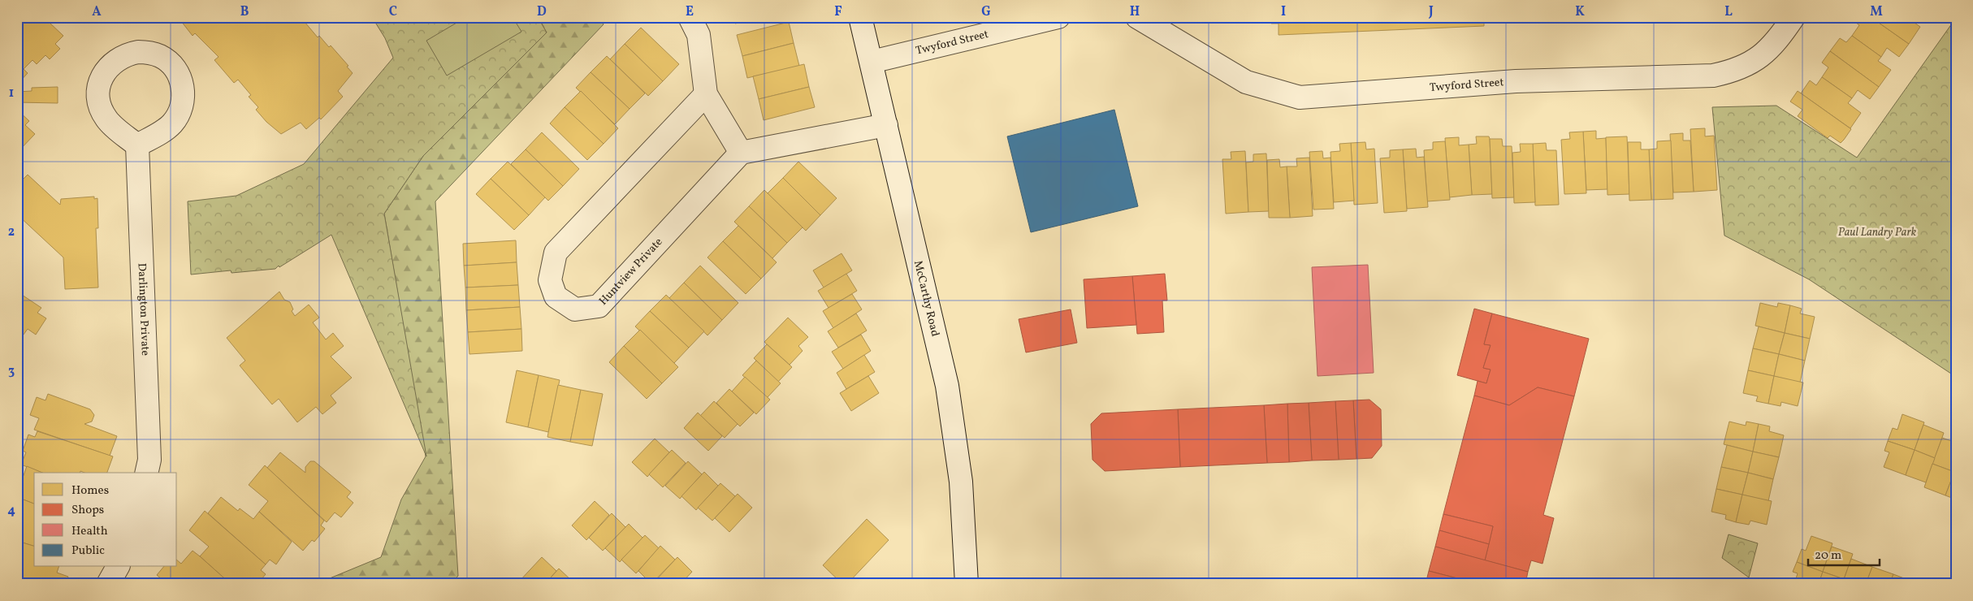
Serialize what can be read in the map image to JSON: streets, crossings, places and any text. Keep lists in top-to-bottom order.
{
  "streets": {
    "street": [
      "Twyford Street",
      "Huntview Private",
      "McCarthy Road",
      "Darlington Private"
    ]
  },
  "crossings": [
    ["Twyford Street", "McCarthy Road"]
  ],
  "parks": ["Paul Landry Park"],
  "legend": [
    "Homes",
    "Shops",
    "Health",
    "Public"
  ],
  "scale_bar": "20 m",
  "grid": {
    "columns": [
      "A",
      "B",
      "C",
      "D",
      "E",
      "F",
      "G",
      "H",
      "I",
      "J",
      "K",
      "L",
      "M"
    ],
    "rows": [
      "1",
      "2",
      "3",
      "4"
    ]
  }
}
